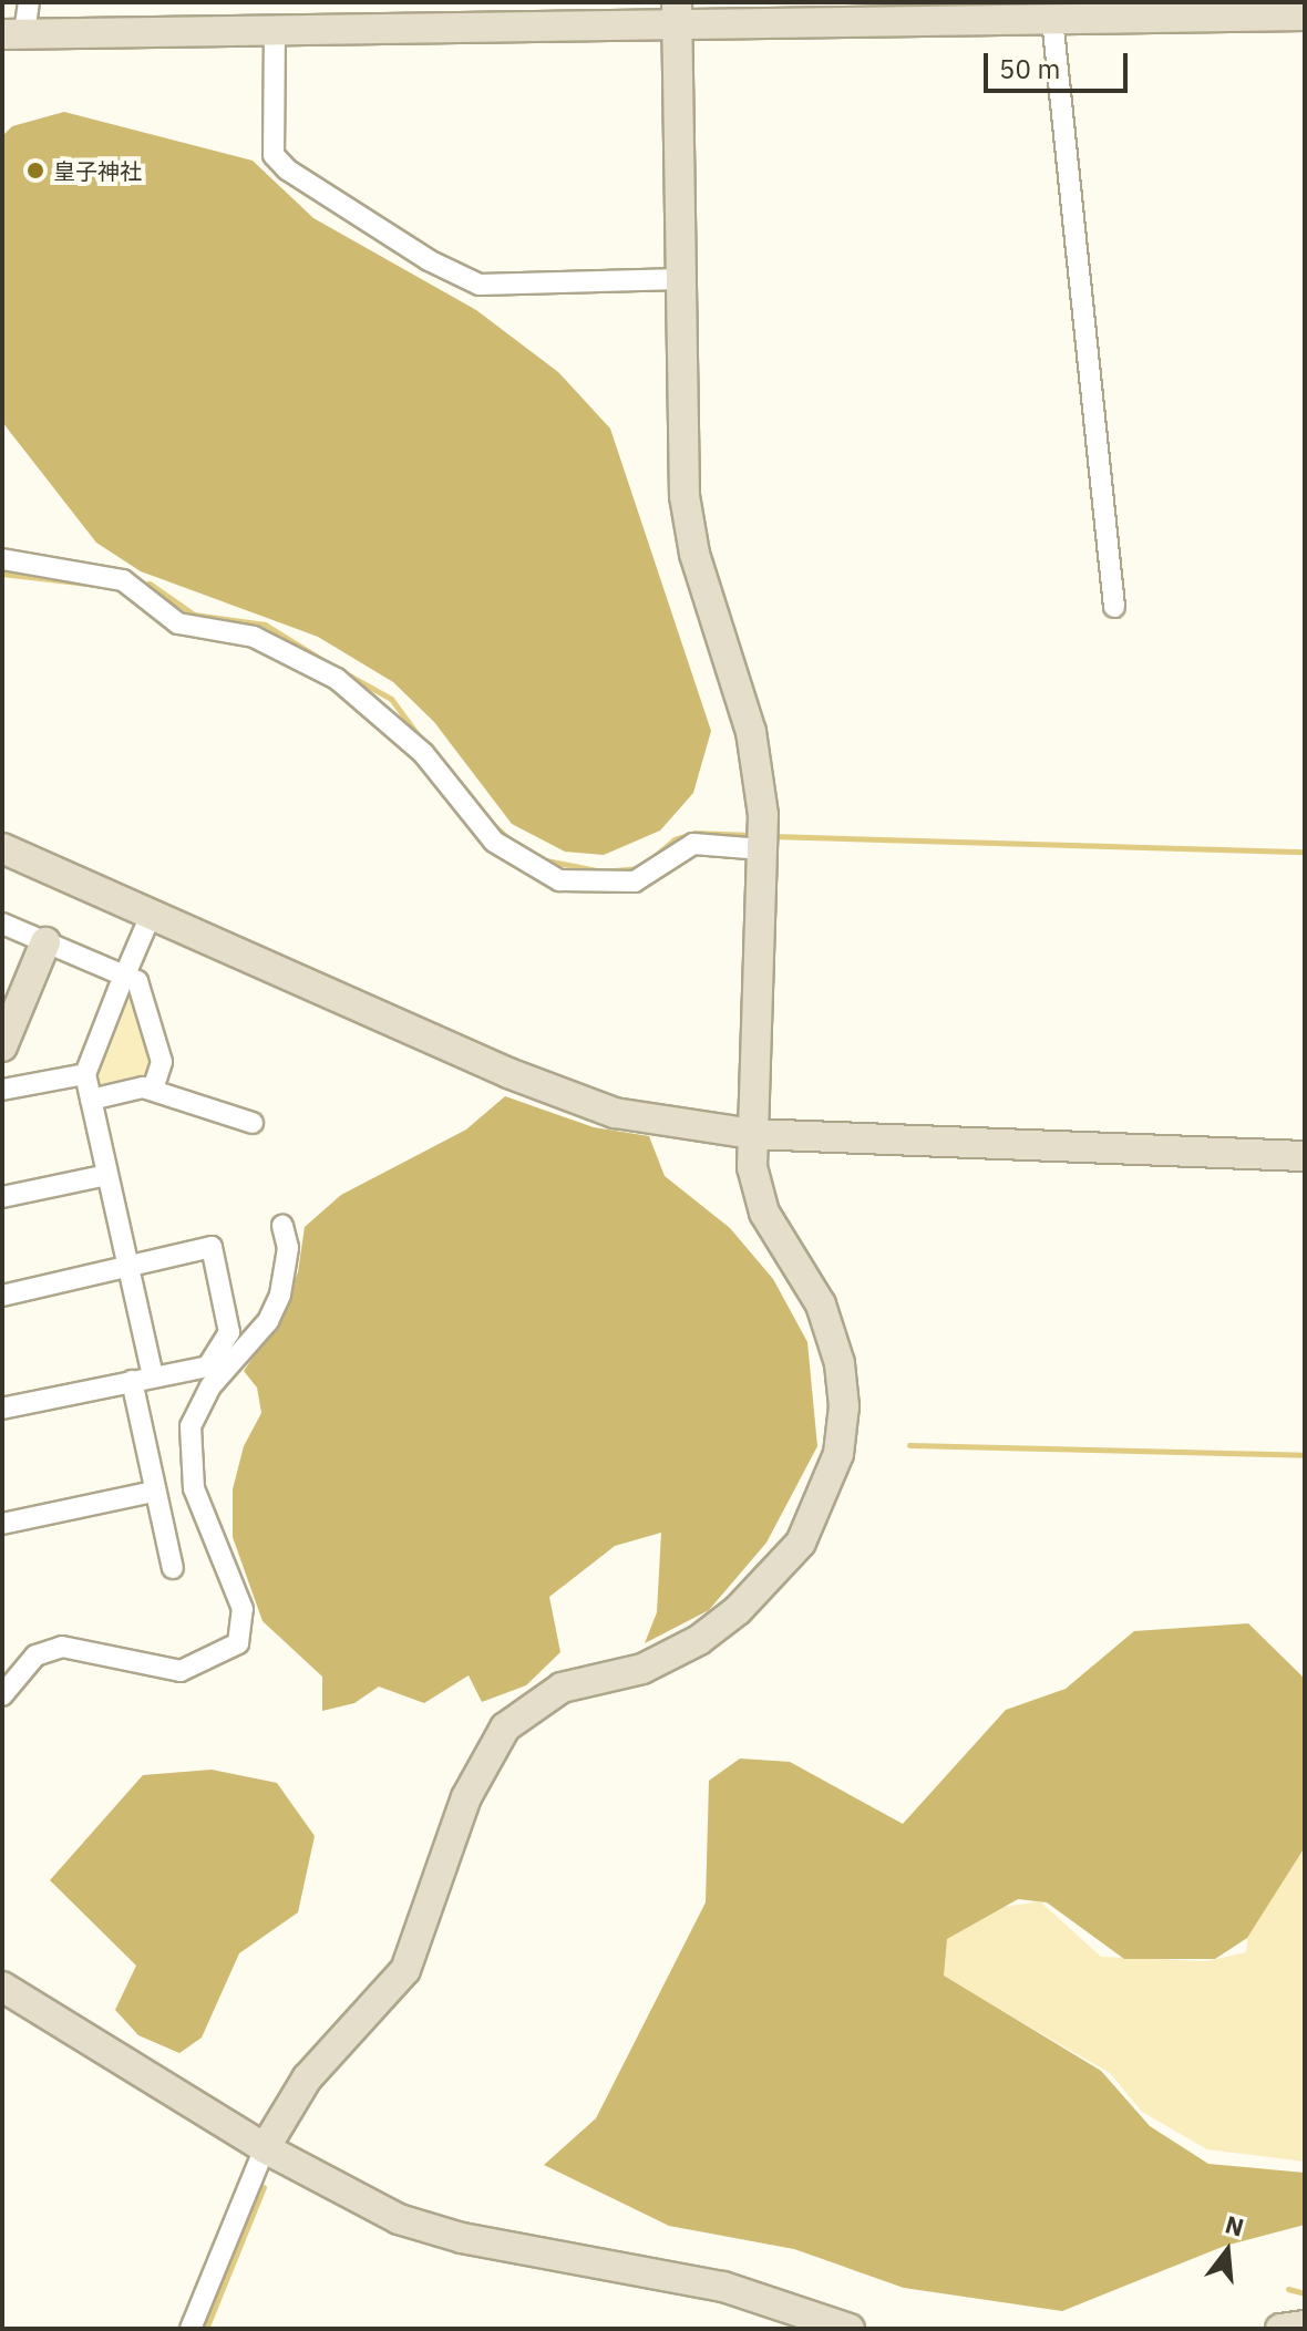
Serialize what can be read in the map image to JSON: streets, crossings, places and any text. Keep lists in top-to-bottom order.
{
  "places": ["皇子神社"],
  "scale_bar": "50 m",
  "north": "top"
}
